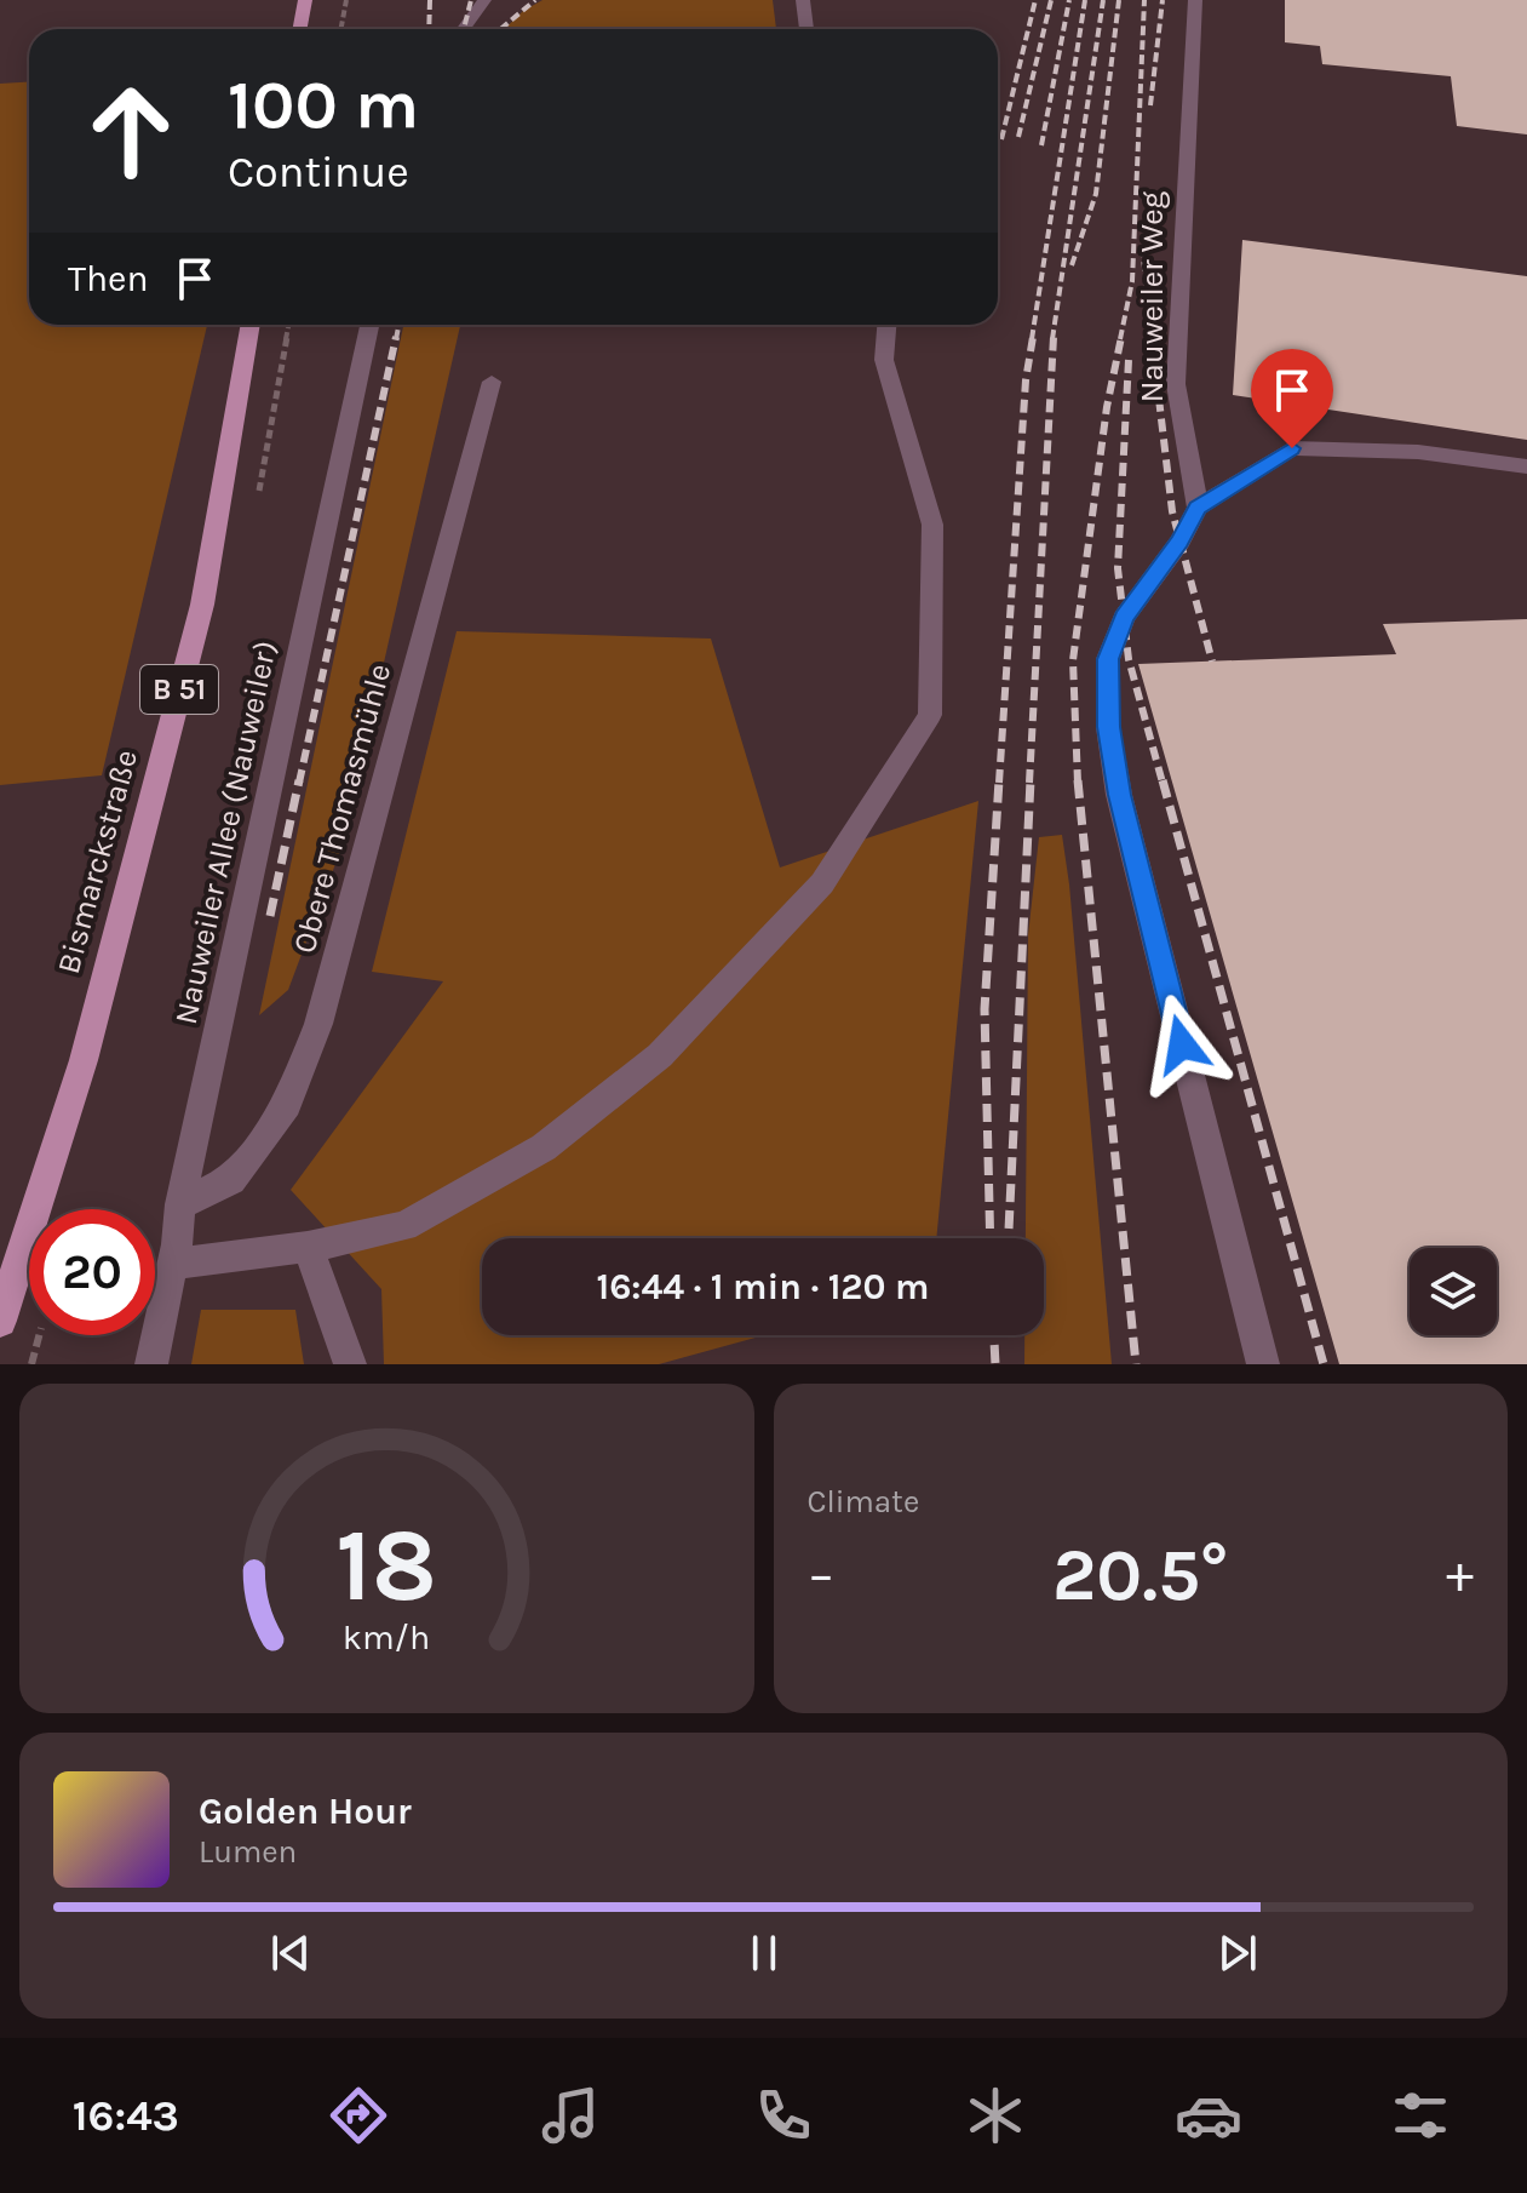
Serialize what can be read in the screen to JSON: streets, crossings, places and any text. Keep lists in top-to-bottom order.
{
  "streets": {
    "main road": ["B 51", "Bismarckstraße"],
    "lane": ["Nauweiler Weg", "Obere Thomasmühle", "Nauweiler Allee (Nauweiler)"]
  },
  "crossings": [
    ["Obere Thomasmühle", "Nauweiler Allee (Nauweiler)"]
  ],
  "page": {
    "turn": ["100 m", "Continue"],
    "then": "Then",
    "limit": "20",
    "trip": "16:44 · 1 min · 120 m",
    "tile": "Climate",
    "heat": ["−", "20.5°", "+"],
    "song": ["Golden Hour", "Lumen"],
    "tabs": "16:43",
    "gauge": ["18", "km/h"]
  }
}
